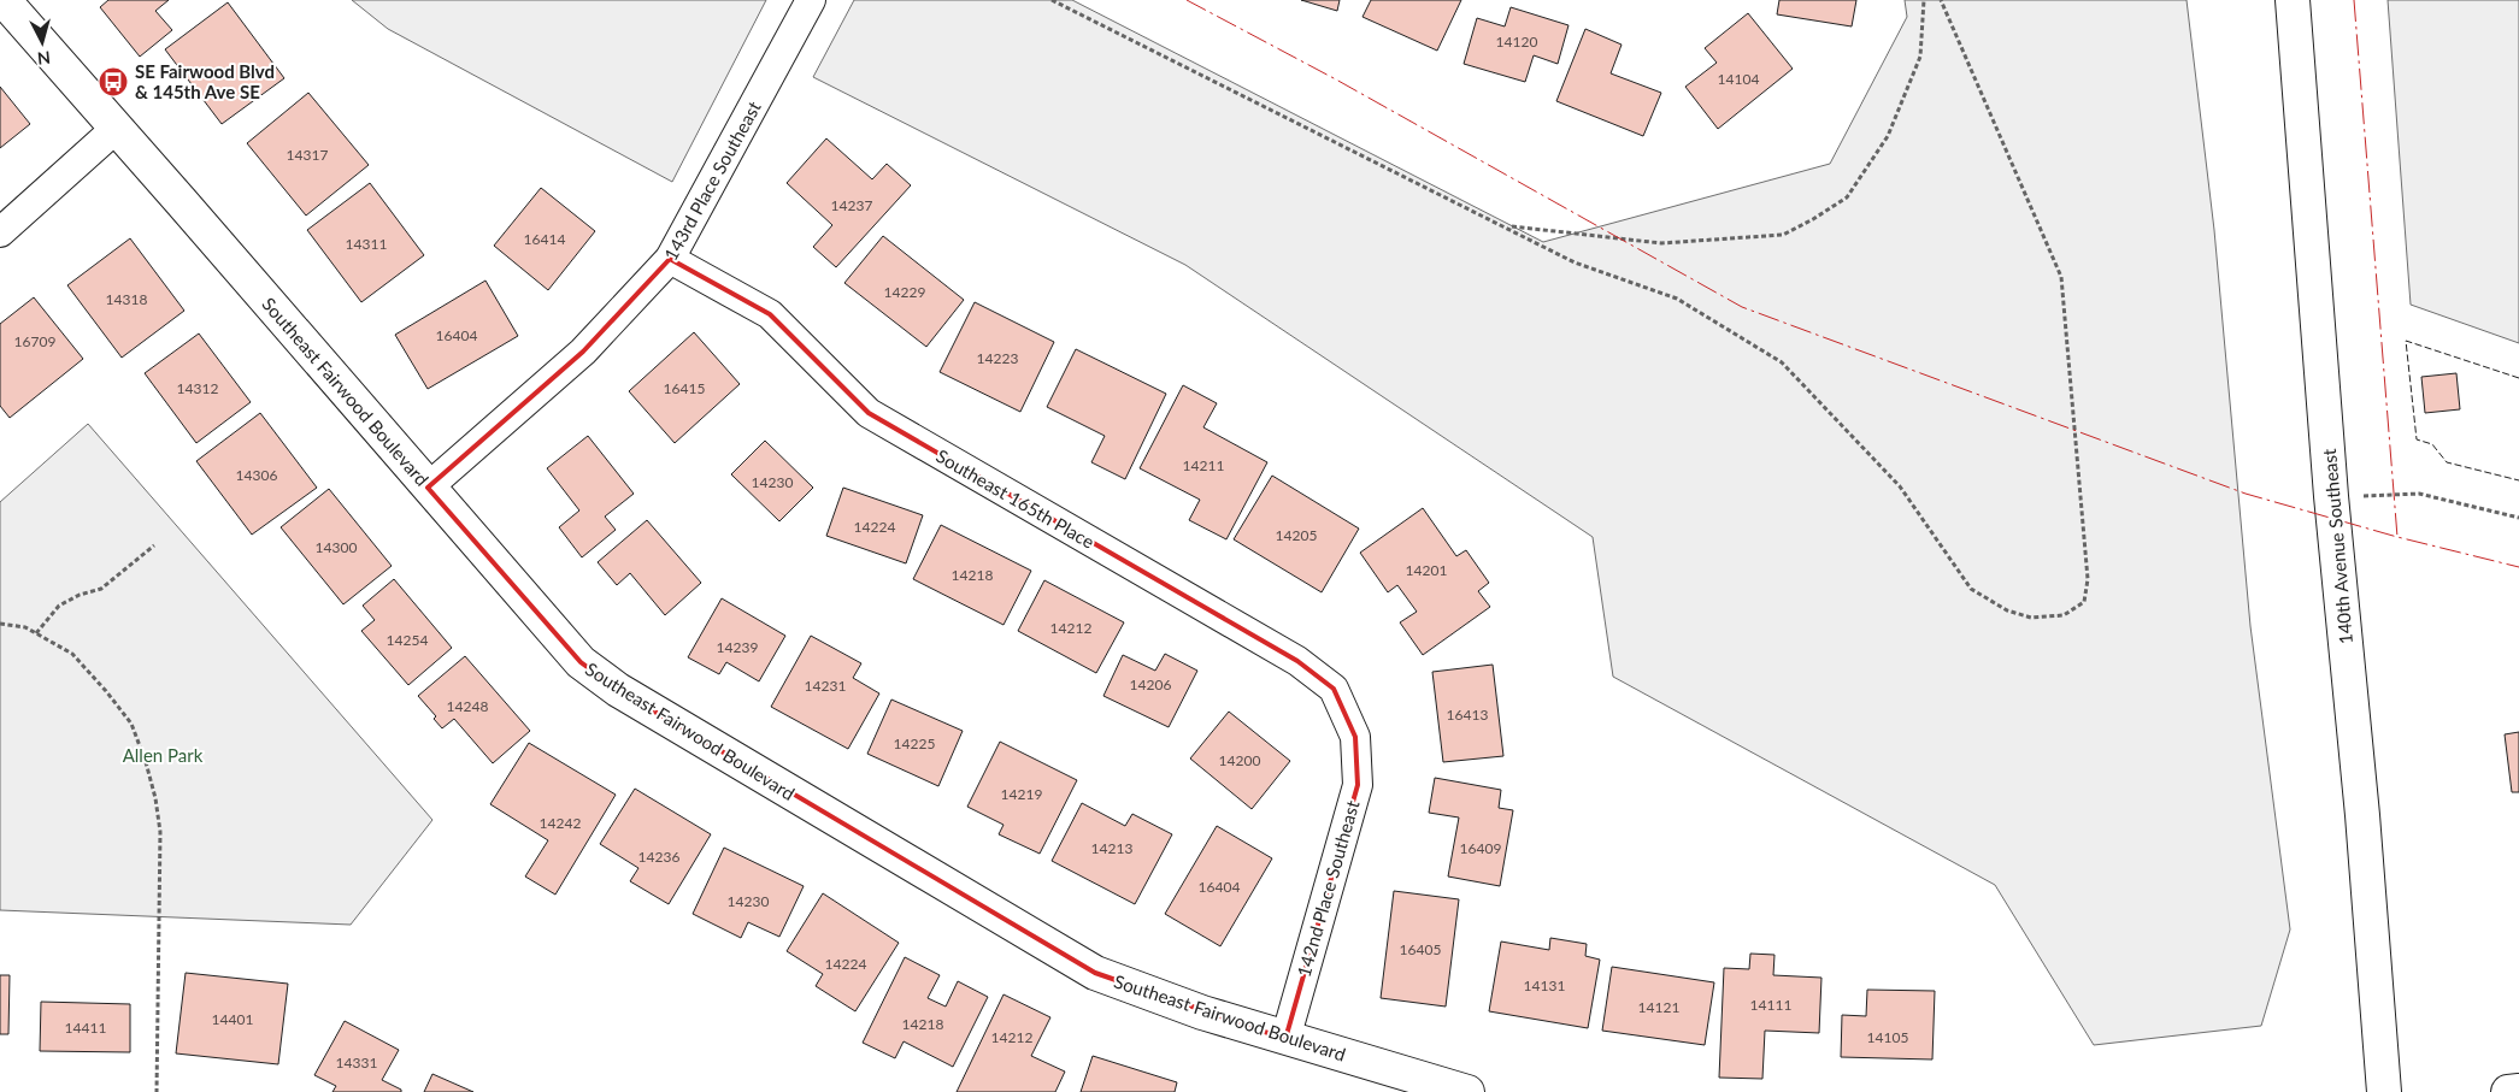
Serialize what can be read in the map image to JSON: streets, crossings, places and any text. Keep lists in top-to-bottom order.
{
  "streets": {
    "street": [
      "143rd Place Southeast",
      "Southeast Fairwood Boulevard",
      "Southeast 165th Place",
      "140th Avenue Southeast",
      "142nd Place Southeast"
    ]
  },
  "crossings": [
    ["143rd Place Southeast", "Southeast Fairwood Boulevard"],
    ["143rd Place Southeast", "Southeast 165th Place"],
    ["Southeast Fairwood Boulevard", "142nd Place Southeast"],
    ["Southeast 165th Place", "142nd Place Southeast"]
  ],
  "parks": ["Allen Park"],
  "places": {
    "bus stop": ["SE Fairwood Blvd & 145th Ave SE"]
  },
  "house_numbers": [
    "14120",
    "14104",
    "14317",
    "14237",
    "16414",
    "14311",
    "14229",
    "14318",
    "16404",
    "16709",
    "14223",
    "14312",
    "16415",
    "14211",
    "14306",
    "14230",
    "14224",
    "14205",
    "14300",
    "14201",
    "14218",
    "14212",
    "14254",
    "14239",
    "14206",
    "14231",
    "14248",
    "16413",
    "14225",
    "14200",
    "14219",
    "14242",
    "14213",
    "16409",
    "14236",
    "16404",
    "14230",
    "16405",
    "14224",
    "14131",
    "14111",
    "14121",
    "14401",
    "14218",
    "14411",
    "14212",
    "14105",
    "14331"
  ],
  "north": "bottom"
}
